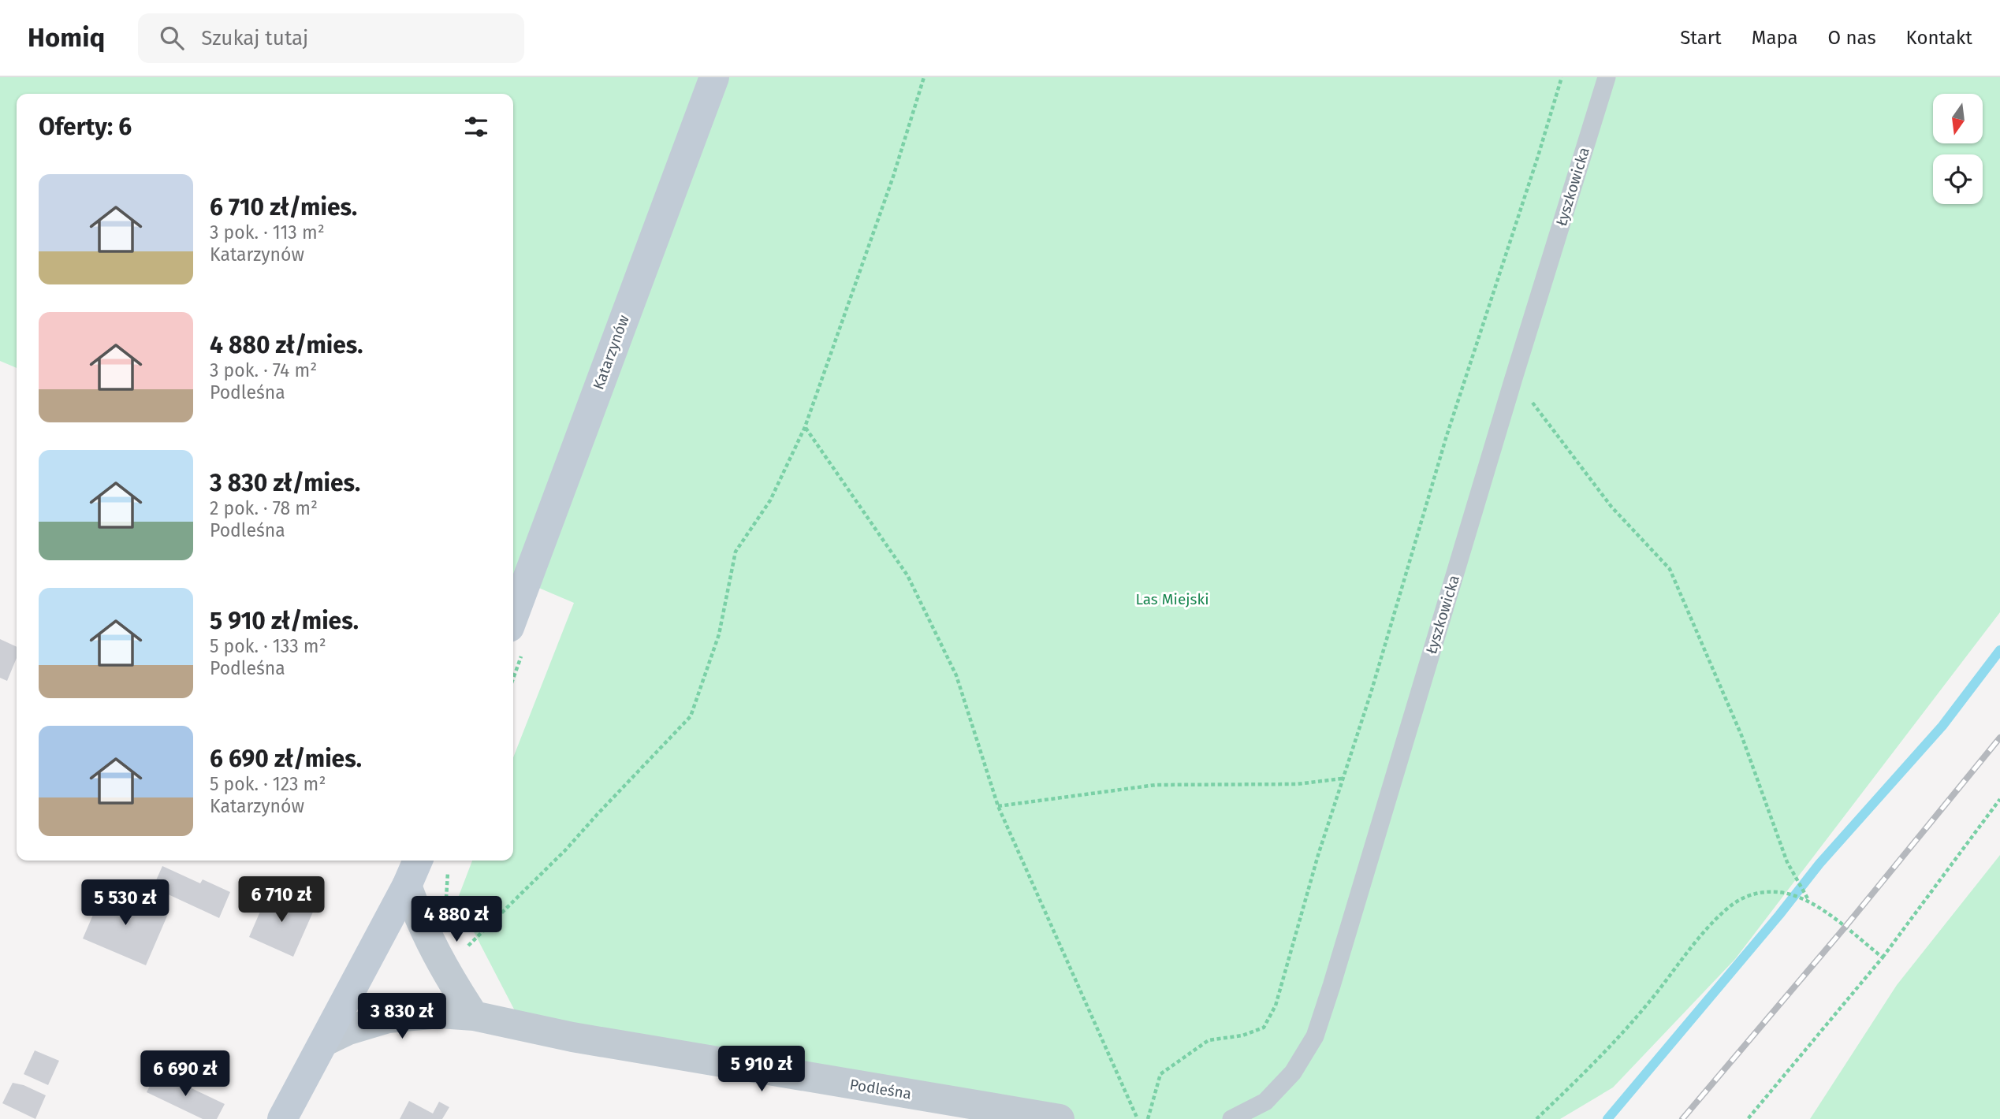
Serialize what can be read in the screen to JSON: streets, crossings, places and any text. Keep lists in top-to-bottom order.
{
  "streets": {
    "street": ["Katarzynów", "Podleśna"],
    "lane": ["Łyszkowicka"]
  },
  "parks": ["Las Miejski"],
  "north": "bottom",
  "page": {
    "header": "Homiq",
    "search": "Szukaj tutaj",
    "nav": [
      "Start",
      "Mapa",
      "O nas",
      "Kontakt"
    ],
    "heading": "Oferty: 6",
    "list": [
      {
        "name": "6 710 zł/mies.",
        "note": "3 pok. · 113 m² · Katarzynów"
      },
      {
        "name": "4 880 zł/mies.",
        "note": "3 pok. · 74 m² · Podleśna"
      },
      {
        "name": "3 830 zł/mies.",
        "note": "2 pok. · 78 m² · Podleśna"
      },
      {
        "name": "5 910 zł/mies.",
        "note": "5 pok. · 133 m² · Podleśna"
      },
      {
        "name": "6 690 zł/mies.",
        "note": "5 pok. · 123 m² · Katarzynów"
      }
    ],
    "price": [
      "6 710 zł",
      "5 530 zł",
      "4 880 zł",
      "3 830 zł",
      "5 910 zł",
      "6 690 zł"
    ]
  }
}
